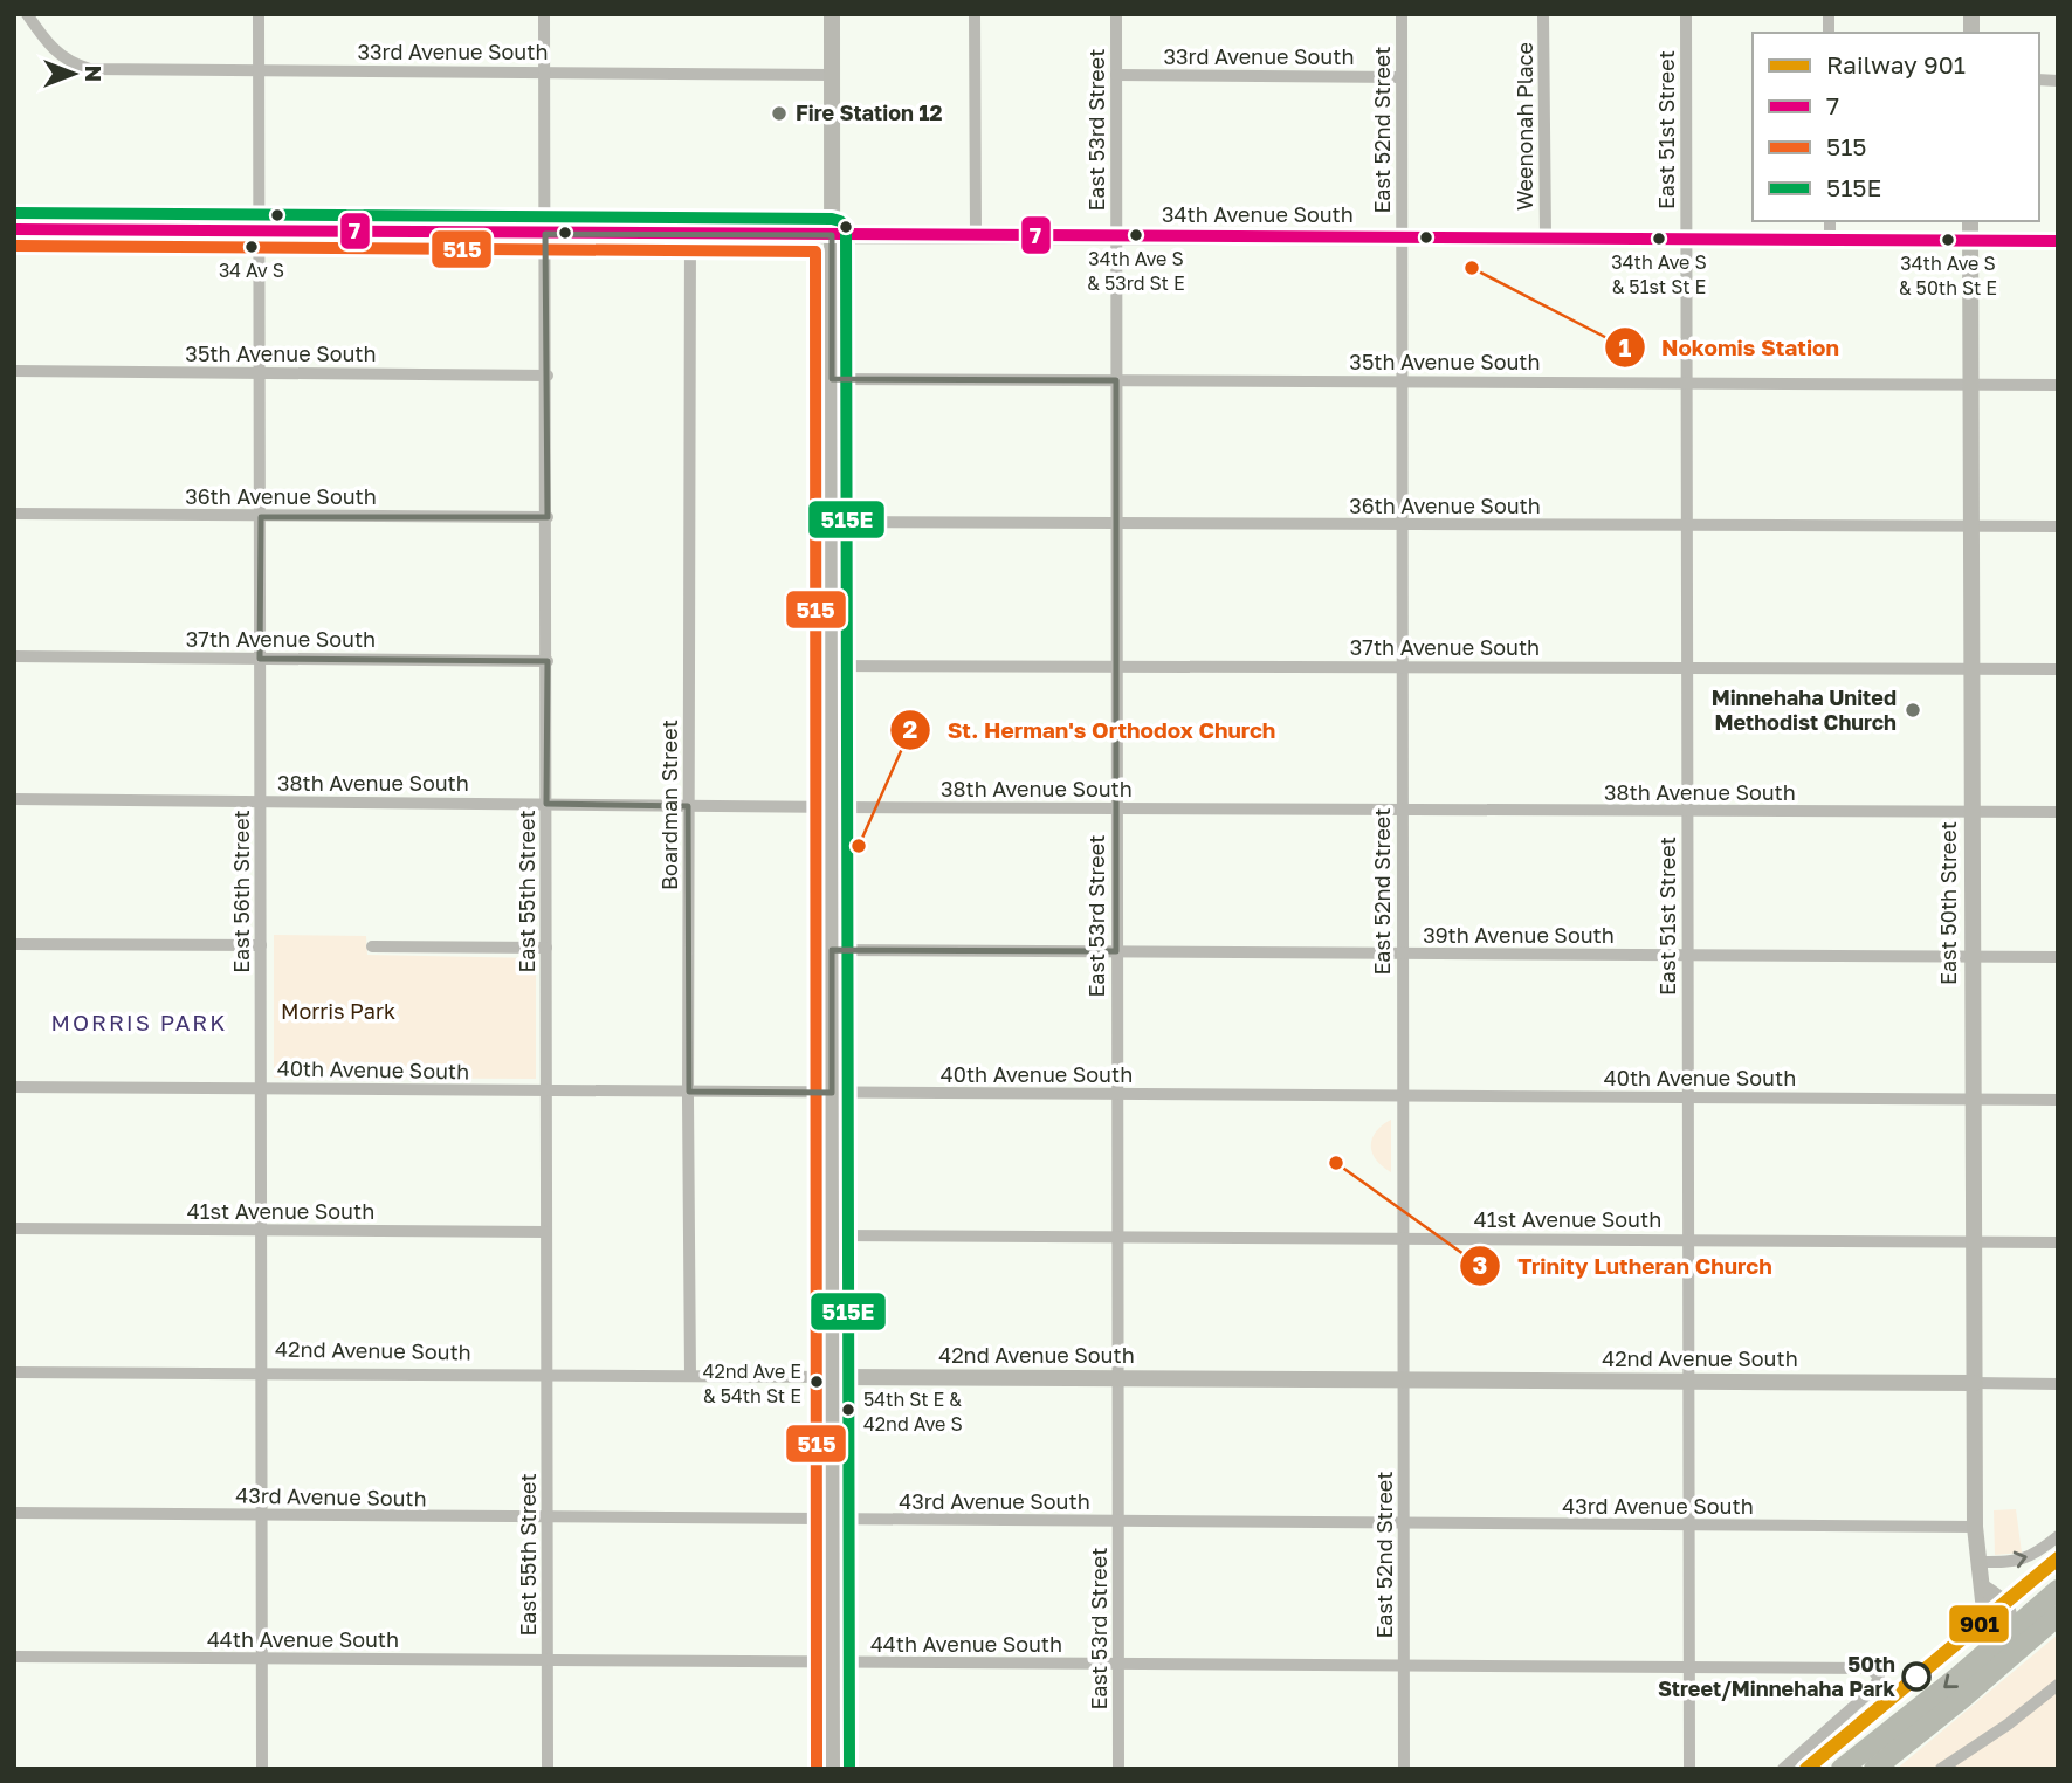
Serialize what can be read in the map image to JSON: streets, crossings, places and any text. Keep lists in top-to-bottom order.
{
  "streets": {
    "street": [
      "33rd Avenue South",
      "Weenonah Place",
      "East 53rd Street",
      "East 52nd Street",
      "East 51st Street",
      "34th Avenue South",
      "35th Avenue South",
      "36th Avenue South",
      "37th Avenue South",
      "38th Avenue South",
      "Boardman Street",
      "East 56th Street",
      "East 55th Street",
      "East 50th Street",
      "39th Avenue South",
      "40th Avenue South",
      "41st Avenue South",
      "42nd Avenue South",
      "43rd Avenue South",
      "44th Avenue South"
    ]
  },
  "crossings": [
    ["33rd Avenue South", "East 53rd Street"],
    ["33rd Avenue South", "East 52nd Street"],
    ["33rd Avenue South", "East 56th Street"],
    ["33rd Avenue South", "East 55th Street"],
    ["Weenonah Place", "34th Avenue South"],
    ["East 53rd Street", "34th Avenue South"],
    ["East 53rd Street", "35th Avenue South"],
    ["East 53rd Street", "36th Avenue South"],
    ["East 53rd Street", "37th Avenue South"],
    ["East 53rd Street", "38th Avenue South"],
    ["East 53rd Street", "39th Avenue South"],
    ["East 53rd Street", "40th Avenue South"],
    ["East 53rd Street", "41st Avenue South"],
    ["East 53rd Street", "42nd Avenue South"],
    ["East 53rd Street", "43rd Avenue South"],
    ["East 53rd Street", "44th Avenue South"],
    ["East 52nd Street", "34th Avenue South"],
    ["East 52nd Street", "35th Avenue South"],
    ["East 52nd Street", "36th Avenue South"],
    ["East 52nd Street", "37th Avenue South"],
    ["East 52nd Street", "38th Avenue South"],
    ["East 52nd Street", "39th Avenue South"],
    ["East 52nd Street", "40th Avenue South"],
    ["East 52nd Street", "41st Avenue South"],
    ["East 52nd Street", "42nd Avenue South"],
    ["East 52nd Street", "43rd Avenue South"],
    ["East 52nd Street", "44th Avenue South"],
    ["East 51st Street", "34th Avenue South"],
    ["East 51st Street", "35th Avenue South"],
    ["East 51st Street", "36th Avenue South"],
    ["East 51st Street", "37th Avenue South"],
    ["East 51st Street", "38th Avenue South"],
    ["East 51st Street", "39th Avenue South"],
    ["East 51st Street", "40th Avenue South"],
    ["East 51st Street", "41st Avenue South"],
    ["East 51st Street", "42nd Avenue South"],
    ["East 51st Street", "43rd Avenue South"],
    ["East 51st Street", "44th Avenue South"],
    ["34th Avenue South", "Boardman Street"],
    ["34th Avenue South", "East 56th Street"],
    ["34th Avenue South", "East 55th Street"],
    ["34th Avenue South", "East 50th Street"],
    ["35th Avenue South", "East 56th Street"],
    ["35th Avenue South", "East 55th Street"],
    ["35th Avenue South", "East 50th Street"],
    ["36th Avenue South", "East 56th Street"],
    ["36th Avenue South", "East 55th Street"],
    ["36th Avenue South", "East 50th Street"],
    ["37th Avenue South", "East 56th Street"],
    ["37th Avenue South", "East 55th Street"],
    ["37th Avenue South", "East 50th Street"],
    ["38th Avenue South", "Boardman Street"],
    ["38th Avenue South", "East 56th Street"],
    ["38th Avenue South", "East 55th Street"],
    ["38th Avenue South", "East 50th Street"],
    ["Boardman Street", "40th Avenue South"],
    ["Boardman Street", "42nd Avenue South"],
    ["East 56th Street", "40th Avenue South"],
    ["East 56th Street", "41st Avenue South"],
    ["East 56th Street", "42nd Avenue South"],
    ["East 56th Street", "43rd Avenue South"],
    ["East 56th Street", "44th Avenue South"],
    ["East 55th Street", "40th Avenue South"],
    ["East 55th Street", "41st Avenue South"],
    ["East 55th Street", "42nd Avenue South"],
    ["East 55th Street", "43rd Avenue South"],
    ["East 55th Street", "44th Avenue South"],
    ["East 50th Street", "39th Avenue South"],
    ["East 50th Street", "40th Avenue South"],
    ["East 50th Street", "41st Avenue South"],
    ["East 50th Street", "42nd Avenue South"],
    ["East 50th Street", "43rd Avenue South"]
  ],
  "districts": ["MORRIS PARK"],
  "parks": ["Morris Park"],
  "places": [
    "Fire Station 12",
    "34th Ave S & 53rd St E",
    "34th Ave S & 51st St E",
    "34th Ave S & 50th St E",
    "34 Av S",
    "Nokomis Station",
    "Minnehaha United Methodist Church",
    "St. Herman's Orthodox Church",
    "Trinity Lutheran Church",
    "42nd Ave E & 54th St E",
    "54th St E & 42nd Ave S",
    "50th Street/Minnehaha Park"
  ],
  "lines": [
    "transit line 515E",
    "transit line 7",
    "transit line 515",
    "rail line 901"
  ],
  "legend": [
    "Railway 901",
    "7",
    "515",
    "515E"
  ],
  "north": "right"
}
